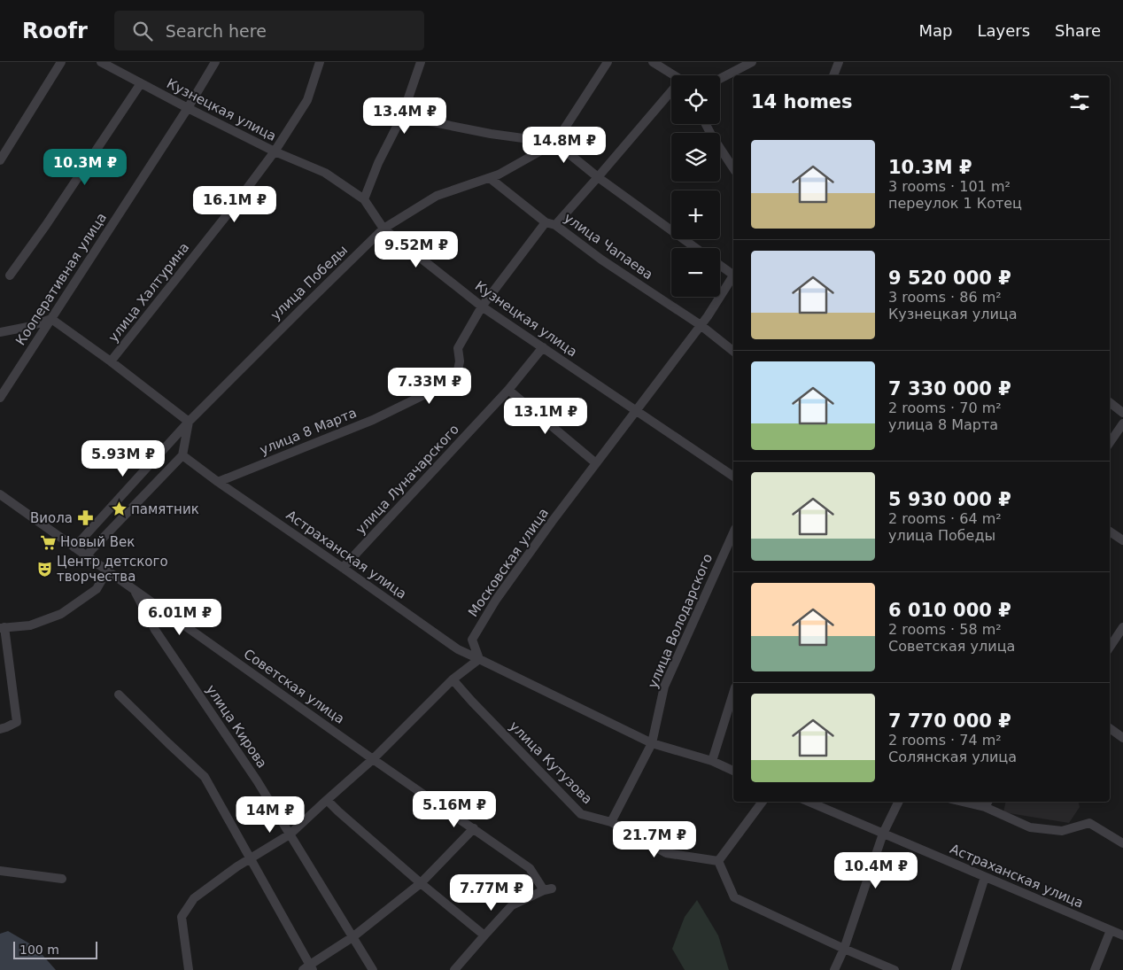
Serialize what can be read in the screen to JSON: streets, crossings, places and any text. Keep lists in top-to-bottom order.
{
  "streets": {
    "street": [
      "Кузнецкая улица",
      "улица Чапаева",
      "Кооперативная улица",
      "улица Победы",
      "улица Халтурина",
      "улица 8 Марта",
      "улица Луначарского",
      "Астраханская улица",
      "Московская улица",
      "улица Володарского",
      "Советская улица",
      "улица Кирова",
      "улица Кутузова"
    ]
  },
  "crossings": [
    ["Кузнецкая улица", "Кооперативная улица"],
    ["Кузнецкая улица", "улица Победы"],
    ["Кузнецкая улица", "улица Халтурина"],
    ["Кузнецкая улица", "улица 8 Марта"],
    ["Кузнецкая улица", "улица Луначарского"],
    ["Кузнецкая улица", "Московская улица"],
    ["улица Чапаева", "улица Победы"],
    ["улица Чапаева", "улица 8 Марта"],
    ["улица Чапаева", "Московская улица"],
    ["улица Победы", "Советская улица"],
    ["улица 8 Марта", "Астраханская улица"],
    ["улица Луначарского", "Астраханская улица"],
    ["Астраханская улица", "Московская улица"],
    ["Астраханская улица", "улица Володарского"],
    ["улица Володарского", "улица Кутузова"],
    ["Советская улица", "улица Кирова"]
  ],
  "places": {
    "place": ["памятник"],
    "pharmacy": ["Виола"],
    "supermarket": ["Новый Век"],
    "theatre": ["Центр детского творчества"]
  },
  "scale_bar": "100 m",
  "page": {
    "header": "Roofr",
    "search": "Search here",
    "nav": ["Map", "Layers", "Share"],
    "map_buttons": ["+", "−"],
    "heading": "14 homes",
    "price": [
      "13.4M ₽",
      "14.8M ₽",
      "10.3M ₽",
      "16.1M ₽",
      "9.52M ₽",
      "7.33M ₽",
      "13.1M ₽",
      "5.93M ₽",
      "6.01M ₽",
      "5.16M ₽",
      "14M ₽",
      "21.7M ₽",
      "10.4M ₽",
      "7.77M ₽"
    ],
    "list": [
      {
        "name": "10.3M ₽",
        "note": "3 rooms · 101 m² · переулок 1 Котец"
      },
      {
        "name": "9 520 000 ₽",
        "note": "3 rooms · 86 m² · Кузнецкая улица"
      },
      {
        "name": "7 330 000 ₽",
        "note": "2 rooms · 70 m² · улица 8 Марта"
      },
      {
        "name": "5 930 000 ₽",
        "note": "2 rooms · 64 m² · улица Победы"
      },
      {
        "name": "6 010 000 ₽",
        "note": "2 rooms · 58 m² · Советская улица"
      },
      {
        "name": "7 770 000 ₽",
        "note": "2 rooms · 74 m² · Солянская улица"
      }
    ],
    "scale": "100 m"
  }
}
